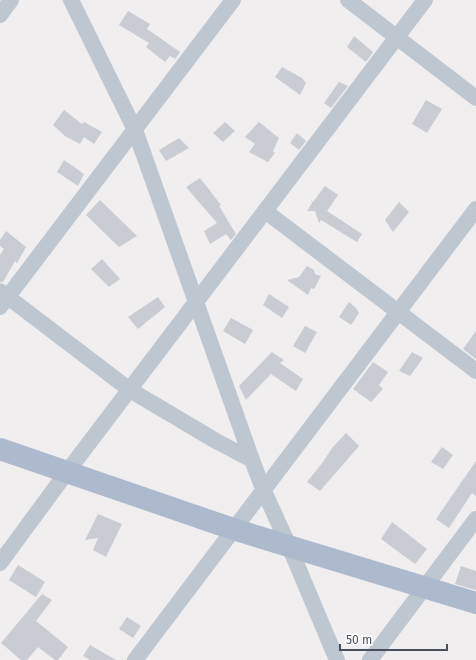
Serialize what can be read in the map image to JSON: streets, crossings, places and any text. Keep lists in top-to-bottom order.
{
  "scale_bar": "50 m"
}
